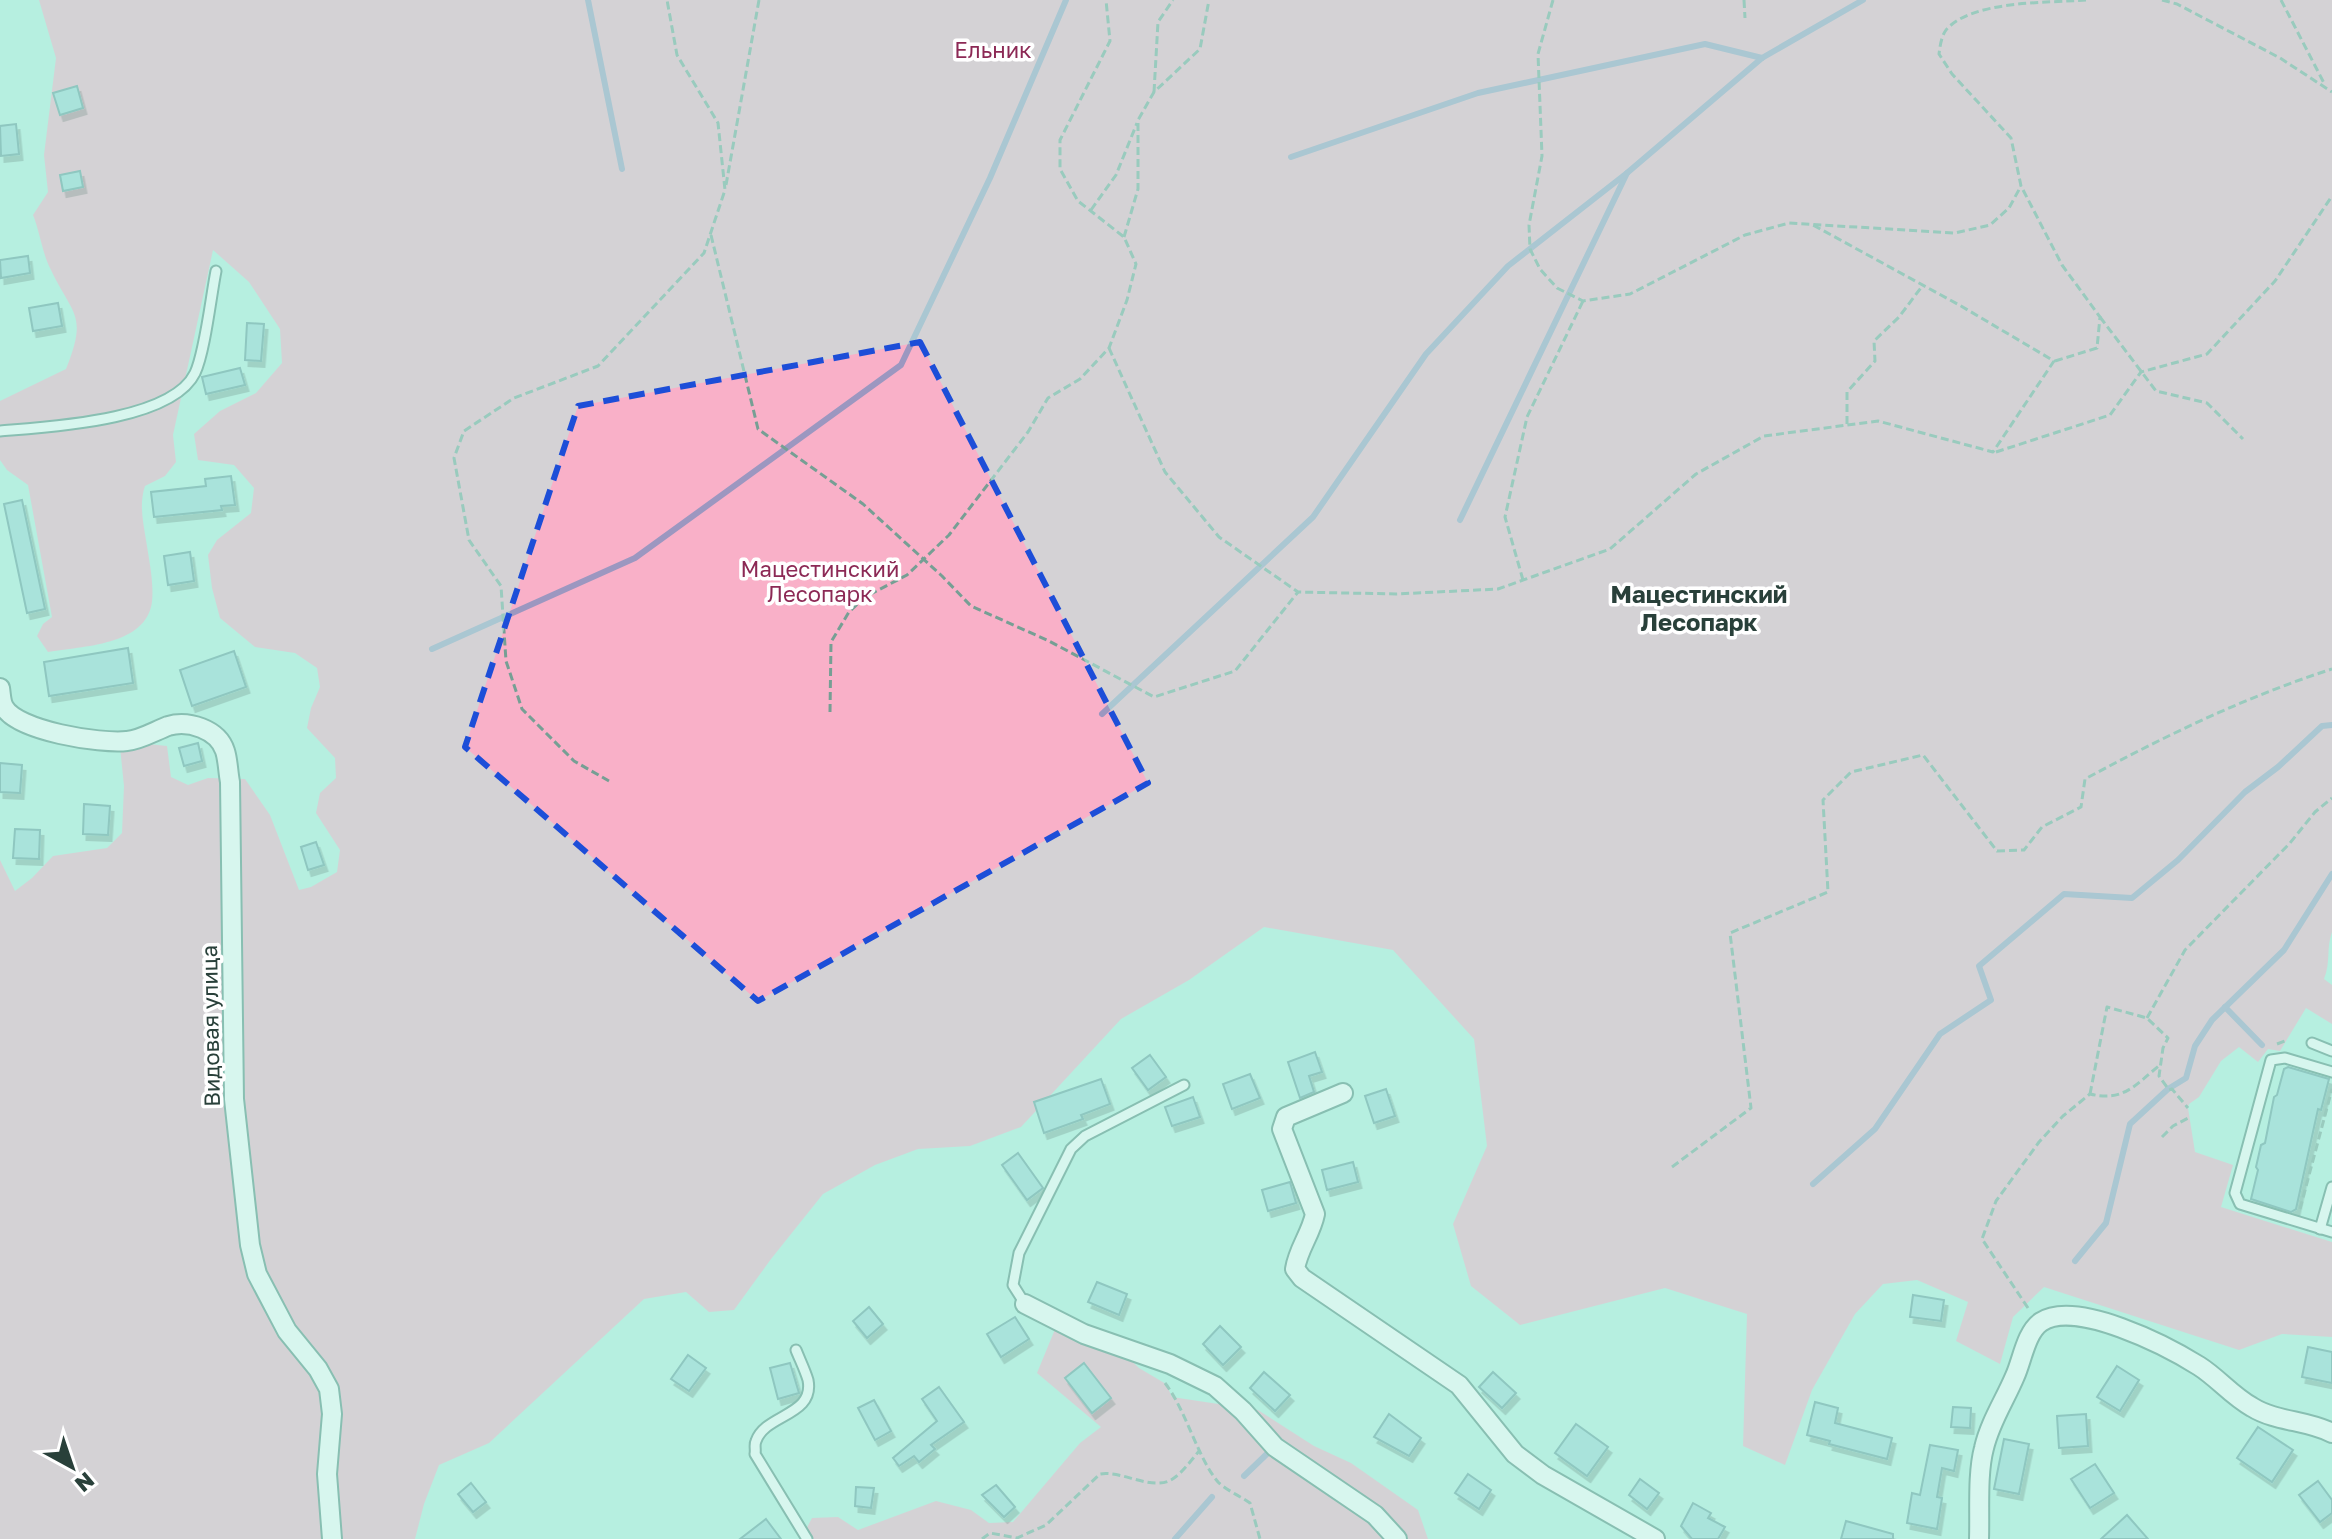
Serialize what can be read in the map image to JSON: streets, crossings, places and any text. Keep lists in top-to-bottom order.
{
  "streets": {
    "street": ["Видовая улица"]
  },
  "districts": ["Мацестинский Лесопарк"],
  "parks": ["Ельник", "Мацестинский Лесопарк"],
  "north": "bottom right"
}
